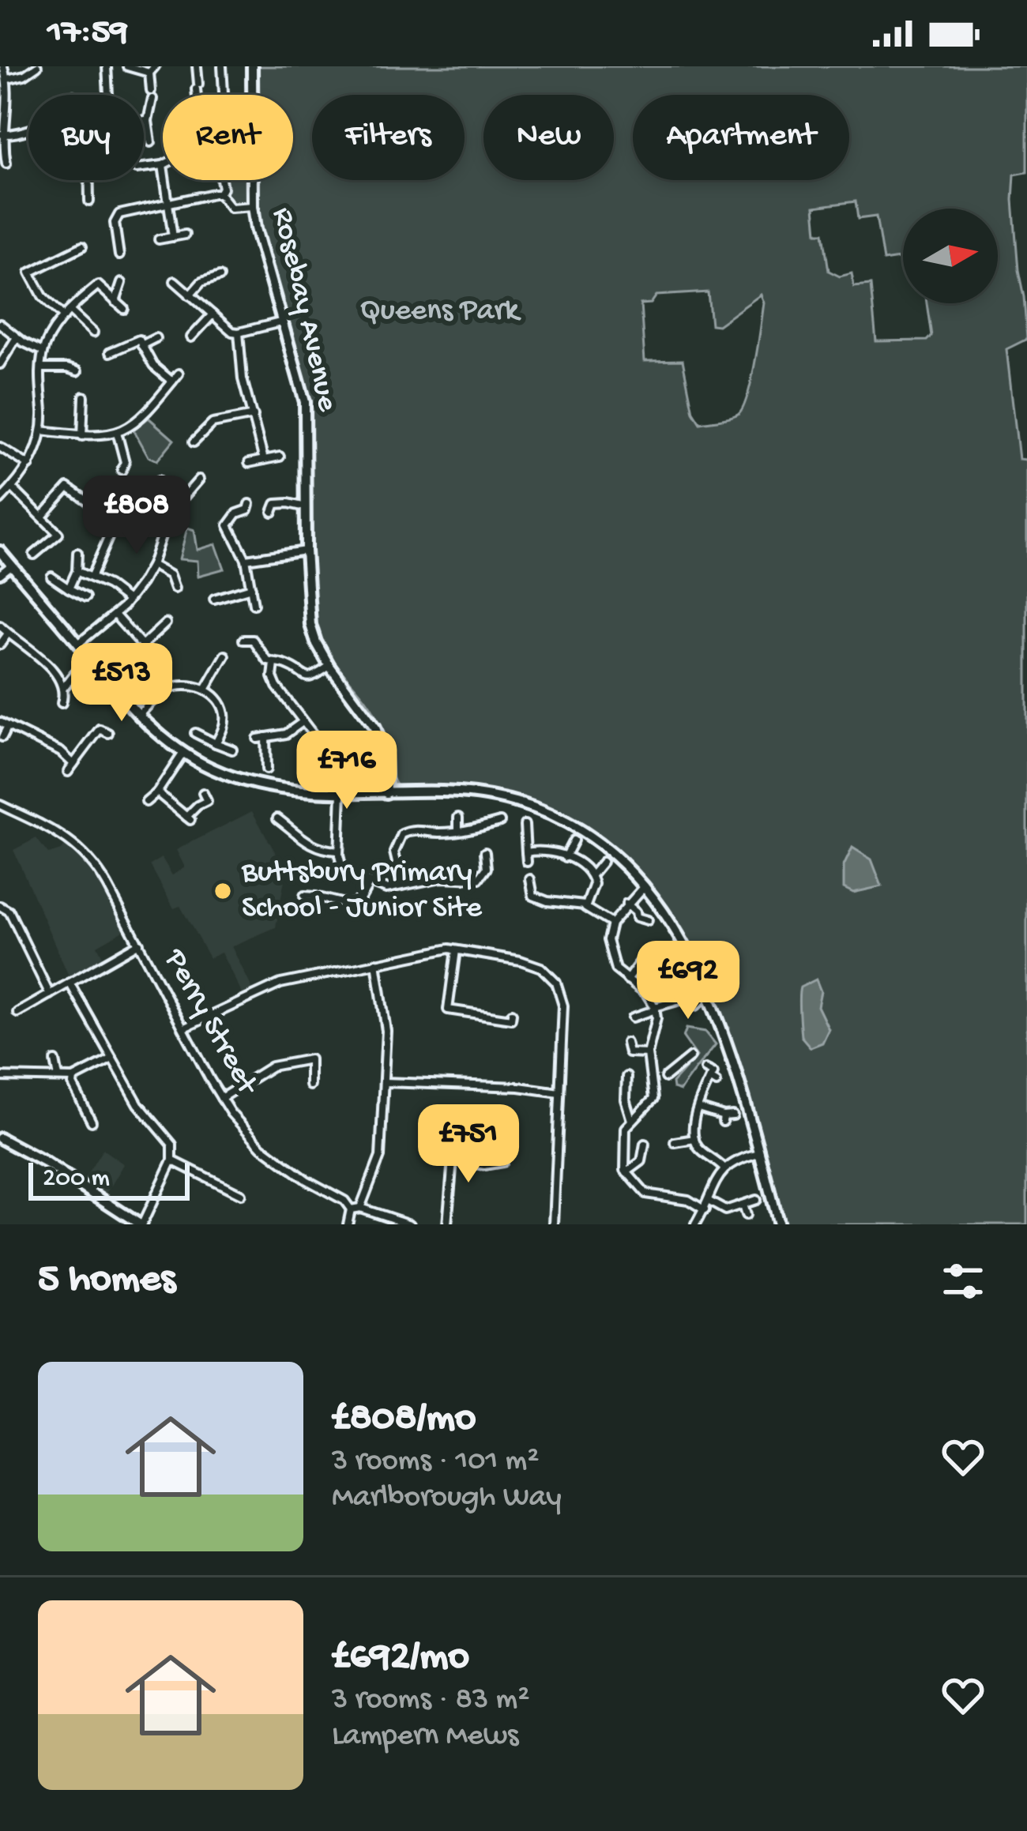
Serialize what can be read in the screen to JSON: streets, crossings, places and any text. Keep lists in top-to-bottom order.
{
  "streets": {
    "street": ["Rosebay Avenue", "Perry Street"]
  },
  "parks": ["Queens Park"],
  "places": ["Buttsbury Primary School - Junior Site"],
  "scale_bar": "200 m",
  "north": "right",
  "page": {
    "status": "17:59",
    "chip": [
      "Buy",
      "Rent",
      "Filters",
      "New",
      "Apartment"
    ],
    "price": [
      "£808",
      "£513",
      "£716",
      "£692",
      "£751"
    ],
    "scale": "200 m",
    "heading": "5 homes",
    "list": [
      {
        "name": "£808/mo",
        "note": "3 rooms · 101 m² · Marlborough Way"
      },
      {
        "name": "£692/mo",
        "note": "3 rooms · 83 m² · Lampern Mews"
      }
    ]
  }
}
